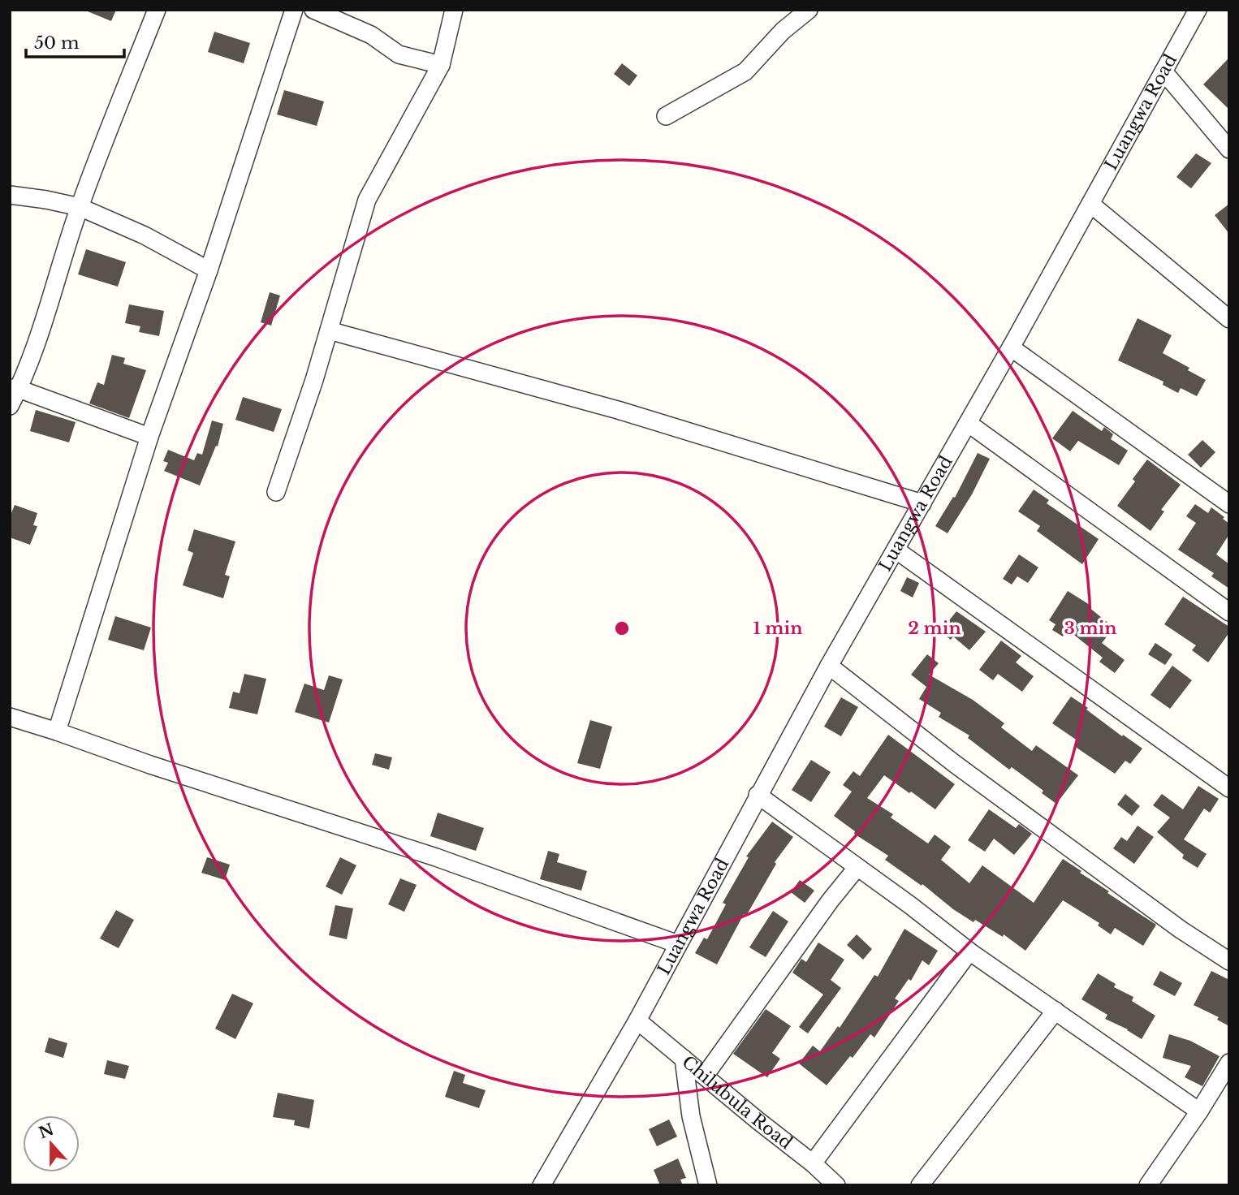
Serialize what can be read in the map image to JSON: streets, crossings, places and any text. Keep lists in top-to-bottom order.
{
  "streets": {
    "street": ["Luangwa Road", "Chilubula Road"]
  },
  "crossings": [
    ["Luangwa Road", "Chilubula Road"]
  ],
  "scale_bar": "50 m",
  "north": "top",
  "rings": ["1 min", "2 min", "3 min"]
}
